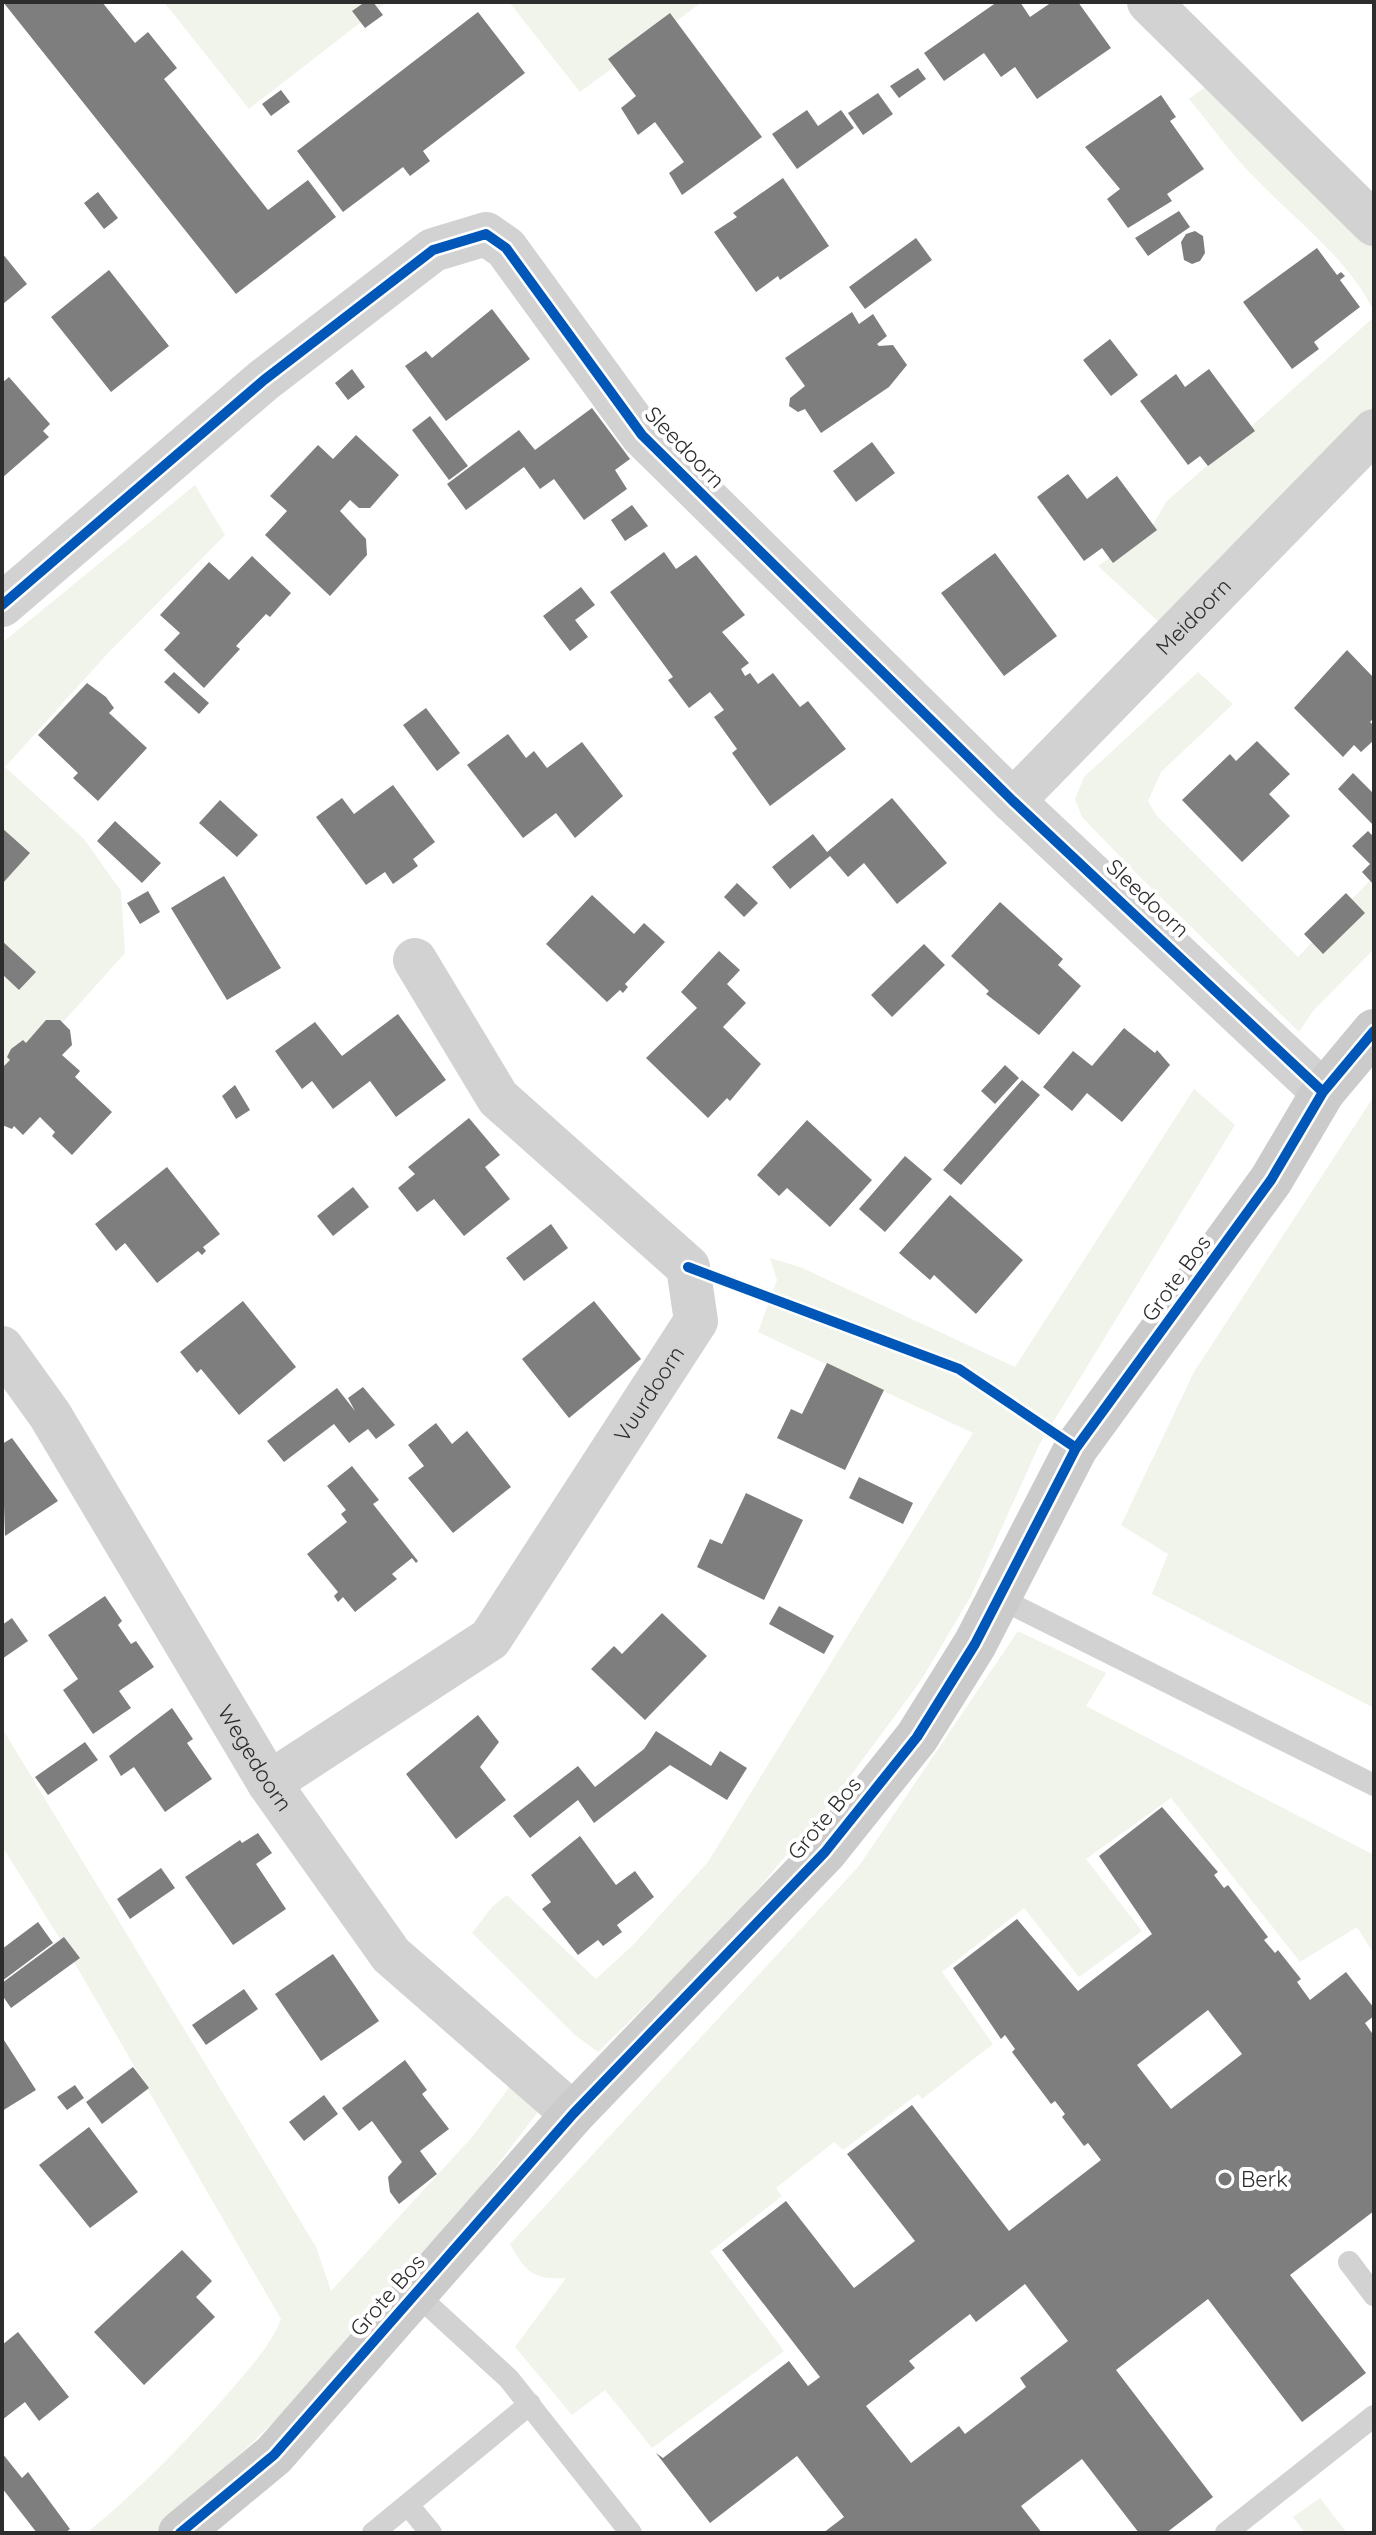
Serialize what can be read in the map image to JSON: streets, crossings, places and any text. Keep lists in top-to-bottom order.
{
  "streets": {
    "street": [
      "Sleedoorn",
      "Meidoorn",
      "Grote Bos",
      "Vuurdoorn",
      "Wegedoorn"
    ]
  },
  "crossings": [
    ["Sleedoorn", "Meidoorn"],
    ["Sleedoorn", "Grote Bos"],
    ["Grote Bos", "Wegedoorn"],
    ["Vuurdoorn", "Wegedoorn"]
  ],
  "places": ["Berk"]
}
